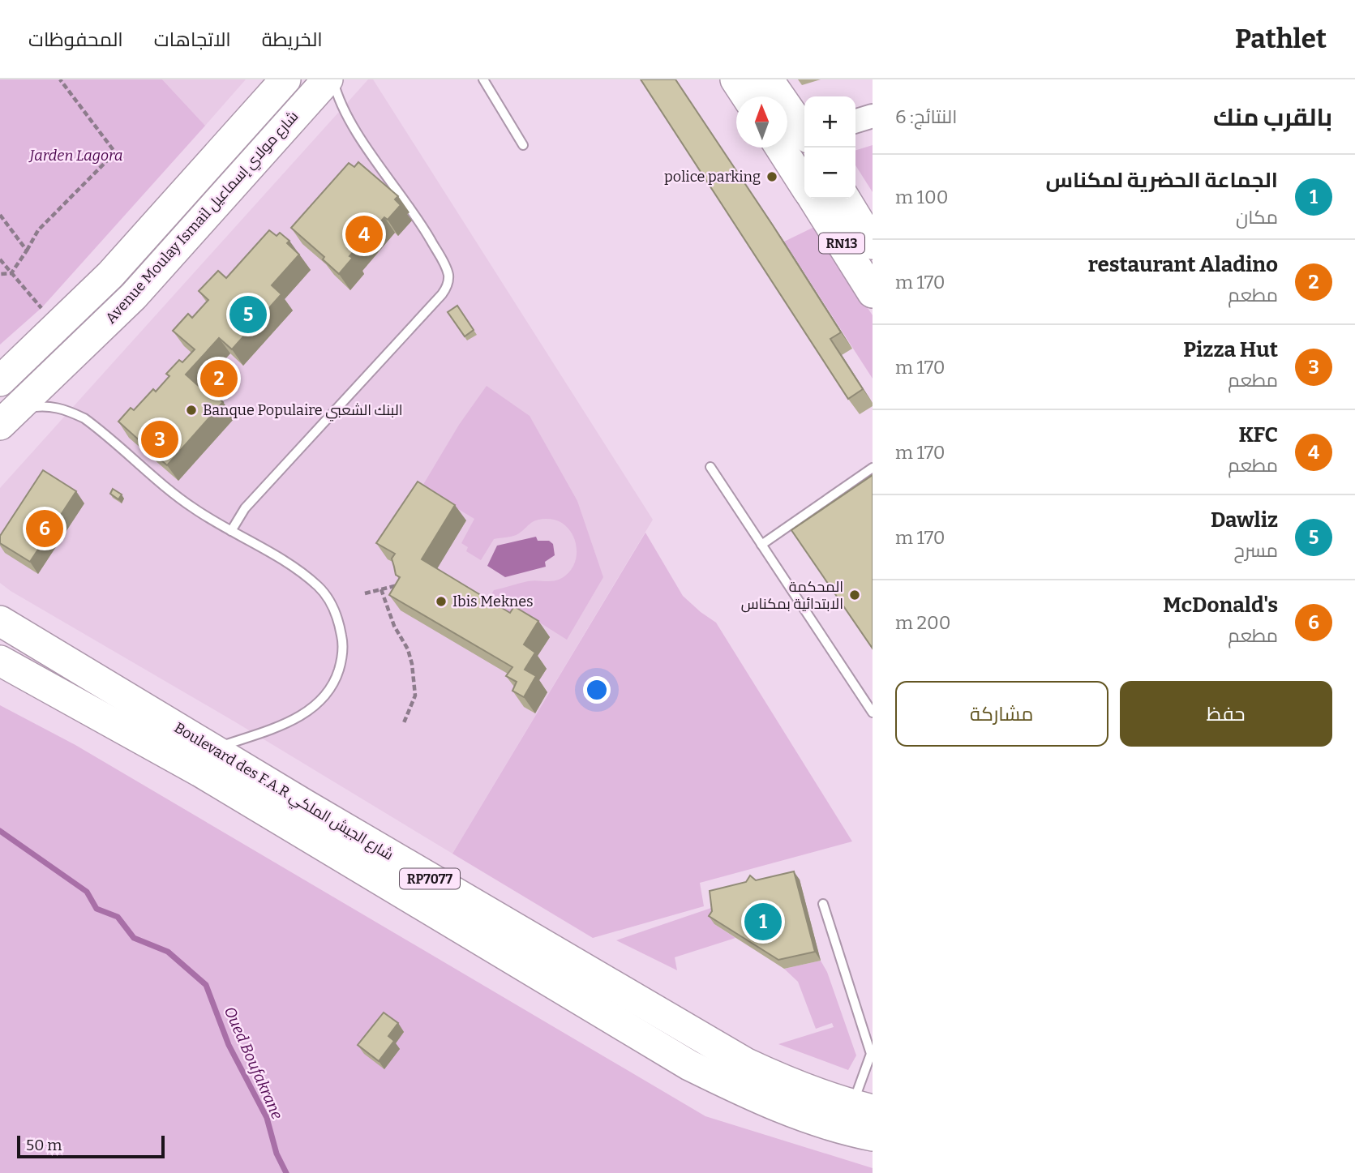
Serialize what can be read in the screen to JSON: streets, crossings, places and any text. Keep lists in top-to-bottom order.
{
  "streets": {
    "main road": [
      "Avenue Moulay Ismail شارع مولاي إسماعيل",
      "RN13",
      "Boulevard des F.A.R شارع الجيش الملكي",
      "RP7077"
    ]
  },
  "water": ["Oued Boufakrane"],
  "parks": ["Jarden Lagora"],
  "places": [
    "police parking",
    "Banque Populaire البنك الشعبي",
    "المحكمة الابتدائية بمكناس",
    "Ibis Meknes"
  ],
  "scale_bar": "50 m",
  "north": "top",
  "page": {
    "header": "Pathlet",
    "nav": ["الخريطة", "الاتجاهات", "المحفوظات"],
    "heading": ["بالقرب منك", "النتائج: 6"],
    "map_buttons": ["+", "−"],
    "list": [
      {
        "mark": "1",
        "name": "الجماعة الحضرية لمكناس",
        "note": "مكان",
        "value": "100 m"
      },
      {
        "mark": "2",
        "name": "restaurant Aladino",
        "note": "مطعم",
        "value": "170 m"
      },
      {
        "mark": "3",
        "name": "Pizza Hut",
        "note": "مطعم",
        "value": "170 m"
      },
      {
        "mark": "4",
        "name": "KFC",
        "note": "مطعم",
        "value": "170 m"
      },
      {
        "mark": "5",
        "name": "Dawliz",
        "note": "مسرح",
        "value": "170 m"
      },
      {
        "mark": "6",
        "name": "McDonald's",
        "note": "مطعم",
        "value": "200 m"
      }
    ],
    "pins": [
      "4",
      "5",
      "2",
      "3",
      "6",
      "1"
    ],
    "buttons": ["حفظ", "مشاركة"],
    "scale": "50 m"
  }
}
